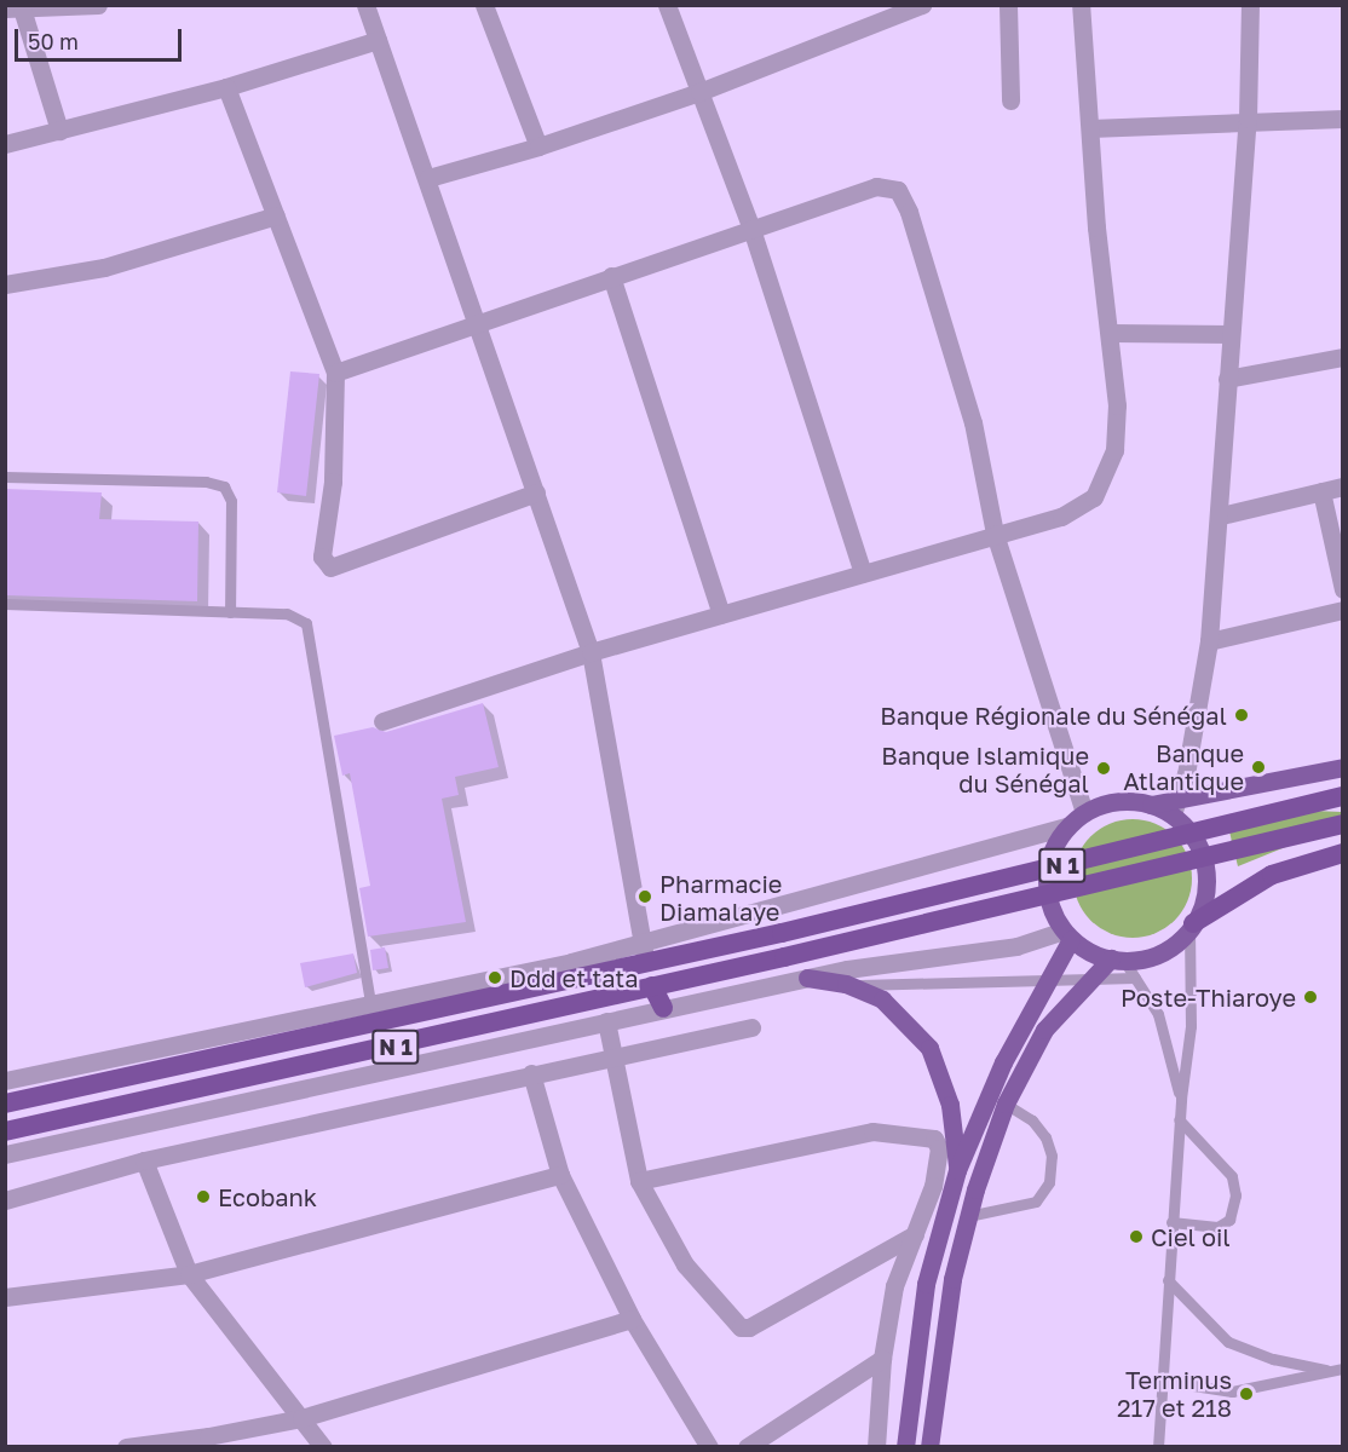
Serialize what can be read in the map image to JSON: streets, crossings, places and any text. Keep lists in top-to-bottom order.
{
  "streets": {
    "highway": ["N 1"]
  },
  "places": [
    "Banque Régionale du Sénégal",
    "Banque Atlantique",
    "Banque Islamique du Sénégal",
    "Pharmacie Diamalaye",
    "Ddd et tata",
    "Poste-Thiaroye",
    "Ecobank",
    "Ciel oil",
    "Terminus 217 et 218"
  ],
  "scale_bar": "50 m"
}
